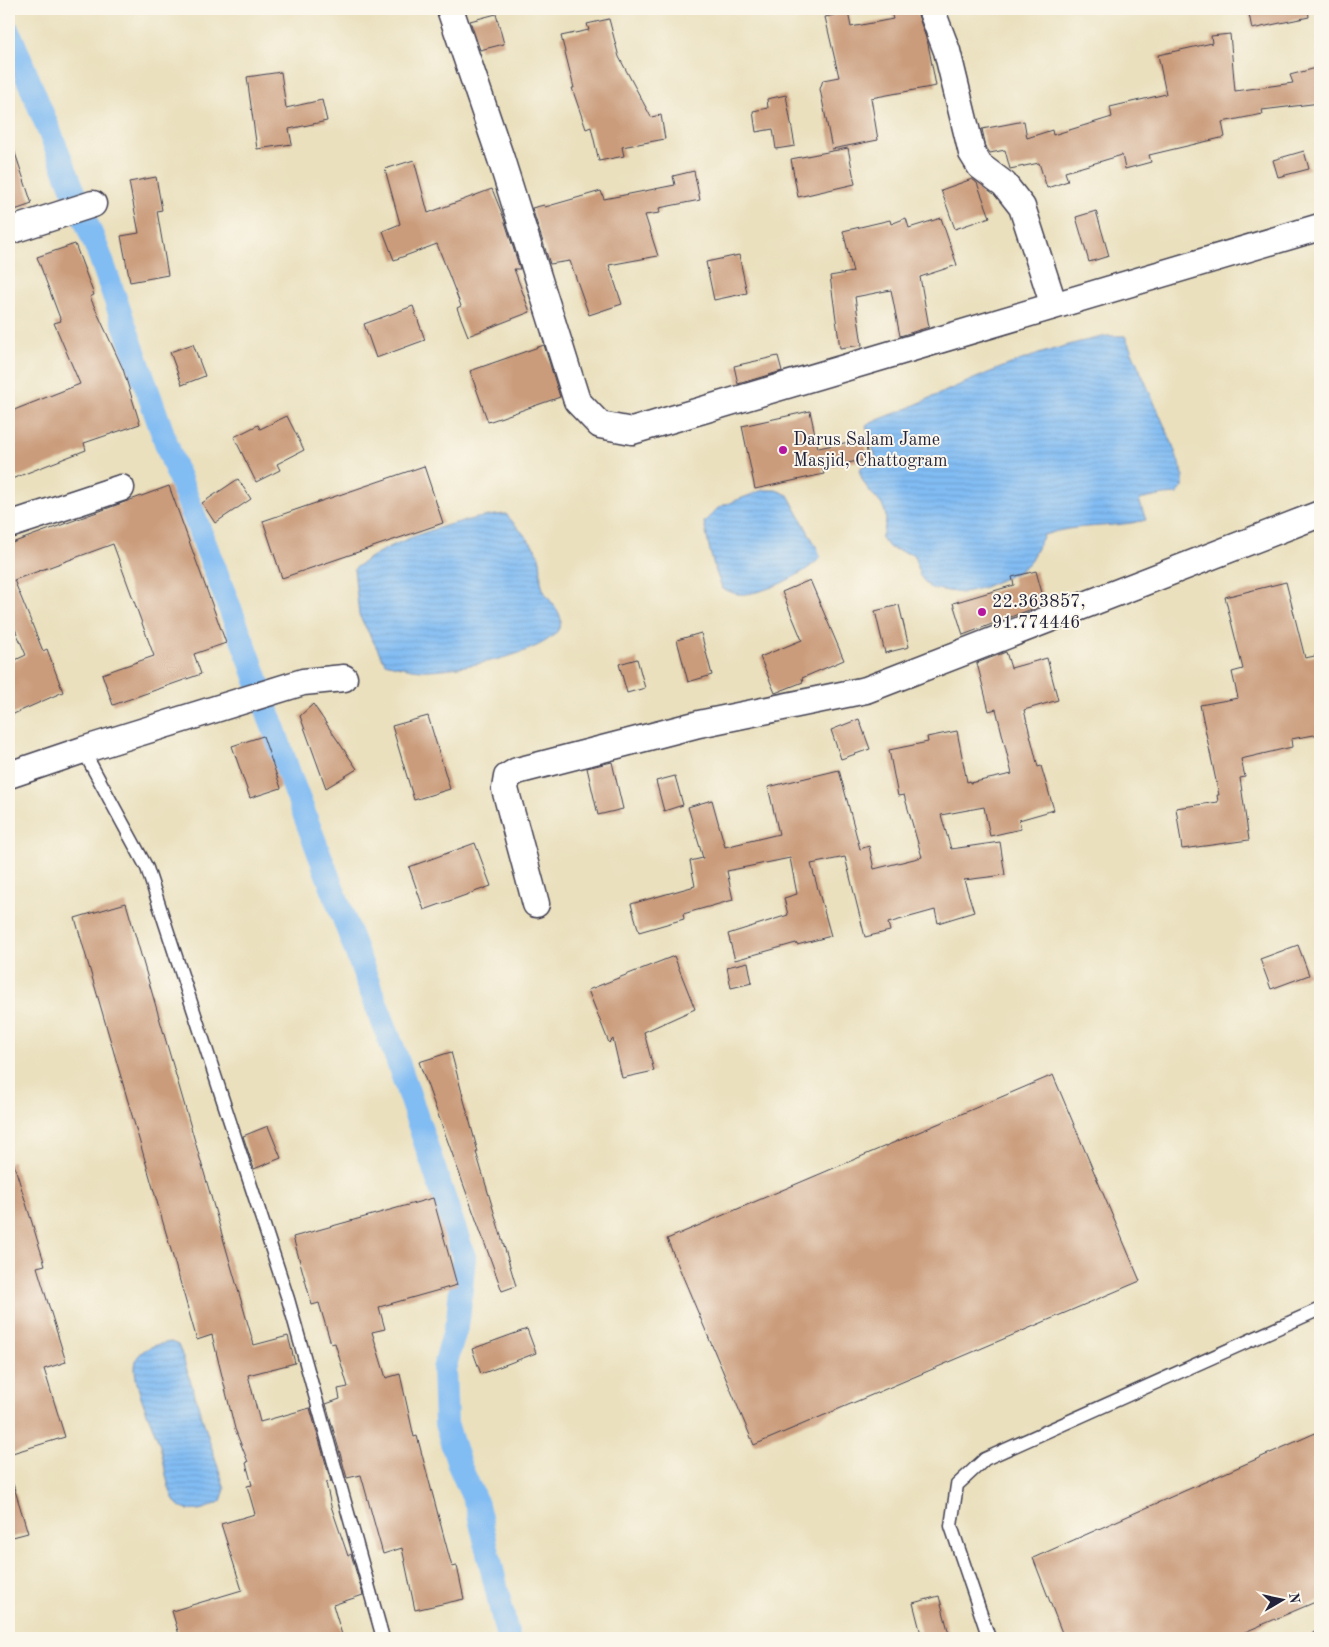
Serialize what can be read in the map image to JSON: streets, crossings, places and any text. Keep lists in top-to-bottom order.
{
  "places": ["Darus Salam Jame Masjid, Chattogram", "22.363857, 91.774446"],
  "north": "right"
}
